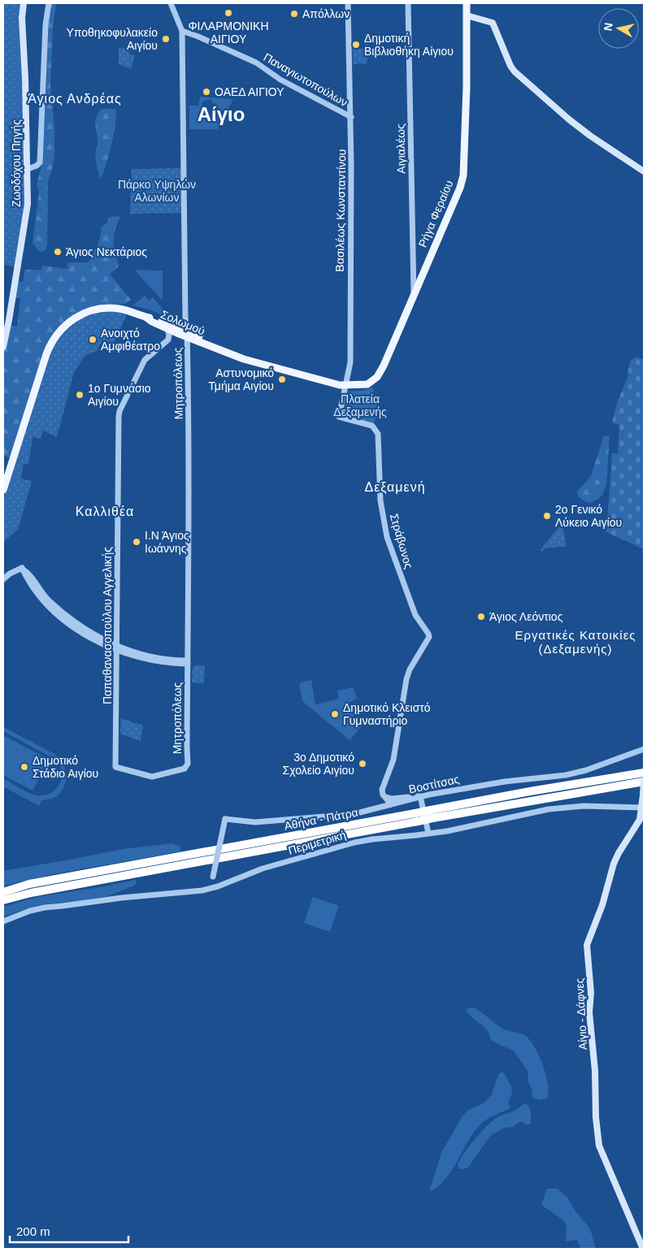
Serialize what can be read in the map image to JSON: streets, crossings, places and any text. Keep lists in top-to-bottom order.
{
  "streets": {
    "highway": ["Αθήνα - Πάτρα"],
    "main road": [
      "Ζωοδόχου Πηγής",
      "Ρήγα Φεραίου",
      "Σολωμού",
      "Αίγιο - Δάφνες"
    ],
    "street": [
      "Παναγιωτοπούλων",
      "Αιγιαλέως",
      "Βασιλέως Κωνσταντίνου",
      "Μητροπόλεως",
      "Στράβωνος",
      "Παπαθανασοπούλου Αγγελικής",
      "Βοστίτσας",
      "Περιμετρική"
    ]
  },
  "crossings": [
    ["Παναγιωτοπούλων", "Βασιλέως Κωνσταντίνου"],
    ["Παναγιωτοπούλων", "Μητροπόλεως"],
    ["Αιγιαλέως", "Ρήγα Φεραίου"],
    ["Βασιλέως Κωνσταντίνου", "Σολωμού"],
    ["Βασιλέως Κωνσταντίνου", "Στράβωνος"],
    ["Ρήγα Φεραίου", "Σολωμού"],
    ["Σολωμού", "Μητροπόλεως"],
    ["Σολωμού", "Παπαθανασοπούλου Αγγελικής"],
    ["Μητροπόλεως", "Παπαθανασοπούλου Αγγελικής"],
    ["Βοστίτσας", "Περιμετρική"],
    ["Αθήνα - Πάτρα", "Αίγιο - Δάφνες"],
    ["Περιμετρική", "Αίγιο - Δάφνες"]
  ],
  "districts": [
    "Άγιος Ανδρέας",
    "Αίγιο",
    "Δεξαμενή",
    "Καλλιθέα",
    "Εργατικές Κατοικίες (Δεξαμενής)"
  ],
  "parks": ["Πάρκο Υψηλών Αλωνίων", "Πλατεία Δεξαμενής"],
  "places": [
    "ΦΙΛΑΡΜΟΝΙΚΗ ΑΙΓΙΟΥ",
    "Απόλλων",
    "Υποθηκοφυλακείο Αιγίου",
    "Δημοτική Βιβλιοθήκη Αίγιου",
    "ΟΑΕΔ ΑΙΓΙΟΥ",
    "Άγιος Νεκτάριος",
    "Aνοιχτό Aμφιθέατρο",
    "Αστυνομικό Τμήμα Αιγίου",
    "1ο Γυμνάσιο Αιγίου",
    "2ο Γενικό Λύκειο Αιγίου",
    "Ι.Ν Άγιος Ιωάννης",
    "Άγιος Λεόντιος",
    "Δημοτικό Κλειστό Γυμναστήριο",
    "3ο Δημοτικό Σχολείο Αιγίου",
    "Δημοτικό Στάδιο Αιγίου"
  ],
  "scale_bar": "200 m",
  "north": "left"
}
